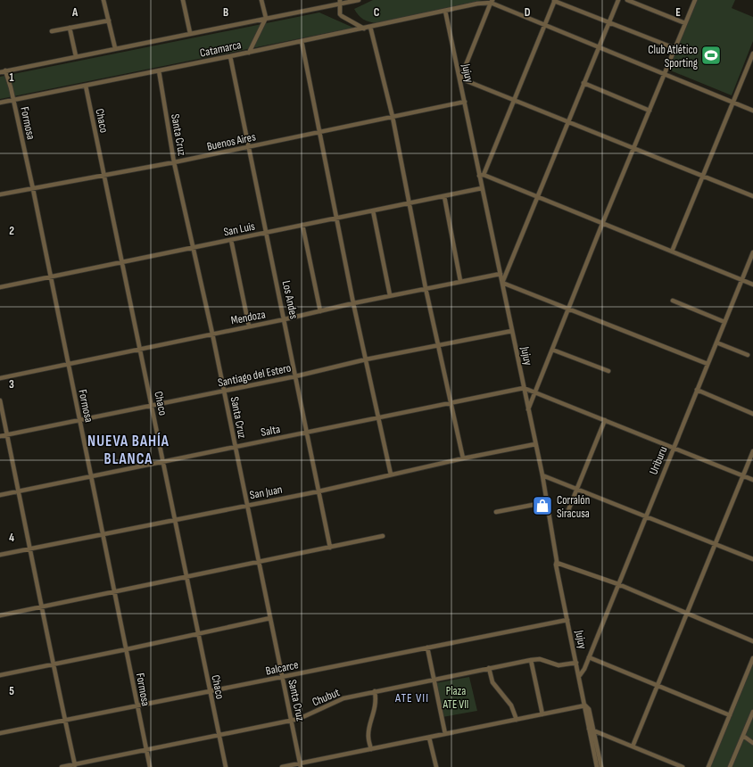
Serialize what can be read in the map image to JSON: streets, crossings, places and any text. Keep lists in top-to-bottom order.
{
  "streets": {
    "street": [
      "Catamarca",
      "Jujuy",
      "Chaco",
      "Formosa",
      "Santa Cruz",
      "Buenos Aires",
      "San Luis",
      "Los Andes",
      "Mendoza",
      "Santiago del Estero",
      "Salta",
      "Uriburu",
      "San Juan",
      "Balcarce",
      "Chubut"
    ]
  },
  "crossings": [
    ["Catamarca", "Jujuy"],
    ["Catamarca", "Chaco"],
    ["Catamarca", "Formosa"],
    ["Catamarca", "Santa Cruz"],
    ["Catamarca", "Los Andes"],
    ["Jujuy", "Buenos Aires"],
    ["Jujuy", "San Luis"],
    ["Jujuy", "Mendoza"],
    ["Jujuy", "Santiago del Estero"],
    ["Jujuy", "Salta"],
    ["Jujuy", "Uriburu"],
    ["Jujuy", "San Juan"],
    ["Jujuy", "Balcarce"],
    ["Jujuy", "Chubut"],
    ["Chaco", "Buenos Aires"],
    ["Chaco", "San Luis"],
    ["Chaco", "Mendoza"],
    ["Chaco", "Santiago del Estero"],
    ["Chaco", "Salta"],
    ["Chaco", "San Juan"],
    ["Chaco", "Balcarce"],
    ["Chaco", "Chubut"],
    ["Formosa", "Buenos Aires"],
    ["Formosa", "San Luis"],
    ["Formosa", "Mendoza"],
    ["Formosa", "Santiago del Estero"],
    ["Formosa", "Salta"],
    ["Formosa", "San Juan"],
    ["Formosa", "Balcarce"],
    ["Formosa", "Chubut"],
    ["Santa Cruz", "Buenos Aires"],
    ["Santa Cruz", "San Luis"],
    ["Santa Cruz", "Mendoza"],
    ["Santa Cruz", "Santiago del Estero"],
    ["Santa Cruz", "Salta"],
    ["Santa Cruz", "San Juan"],
    ["Santa Cruz", "Balcarce"],
    ["Santa Cruz", "Chubut"],
    ["Buenos Aires", "Los Andes"],
    ["San Luis", "Los Andes"],
    ["Los Andes", "Mendoza"],
    ["Los Andes", "Santiago del Estero"],
    ["Los Andes", "Salta"],
    ["Los Andes", "San Juan"]
  ],
  "districts": ["NUEVA BAHÍA BLANCA", "ATE VII"],
  "parks": ["Plaza ATE VII"],
  "places": {
    "sports": ["Club Atlético Sporting"],
    "shop": ["Corralón Siracusa"]
  },
  "grid": {
    "columns": [
      "A",
      "B",
      "C",
      "D",
      "E"
    ],
    "rows": [
      "1",
      "2",
      "3",
      "4",
      "5"
    ]
  }
}
